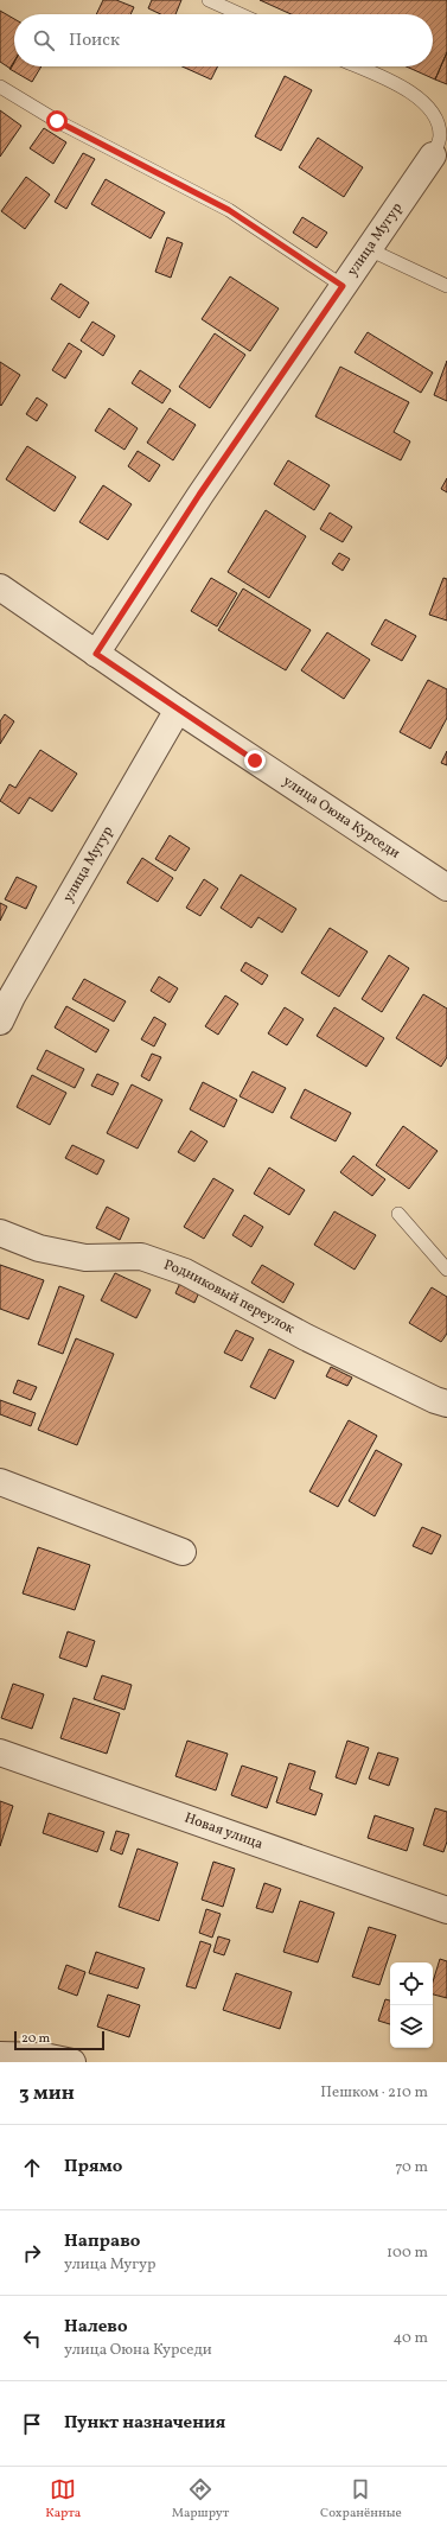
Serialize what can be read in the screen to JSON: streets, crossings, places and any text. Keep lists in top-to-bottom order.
{
  "streets": {
    "street": [
      "улица Мугур",
      "улица Оюна Курседи",
      "Родниковый переулок",
      "Новая улица"
    ]
  },
  "crossings": [
    ["улица Мугур", "улица Оюна Курседи"]
  ],
  "scale_bar": "20 m",
  "page": {
    "search": "Поиск",
    "scale": "20 m",
    "heading": ["3 мин", "Пешком · 210 m"],
    "list": [
      ["Прямо", "70 m"],
      ["Направо", "улица Мугур", "100 m"],
      ["Налево", "улица Оюна Курседи", "40 m"],
      "Пункт назначения"
    ],
    "nav": ["Карта", "Маршрут", "Сохранённые"]
  }
}
